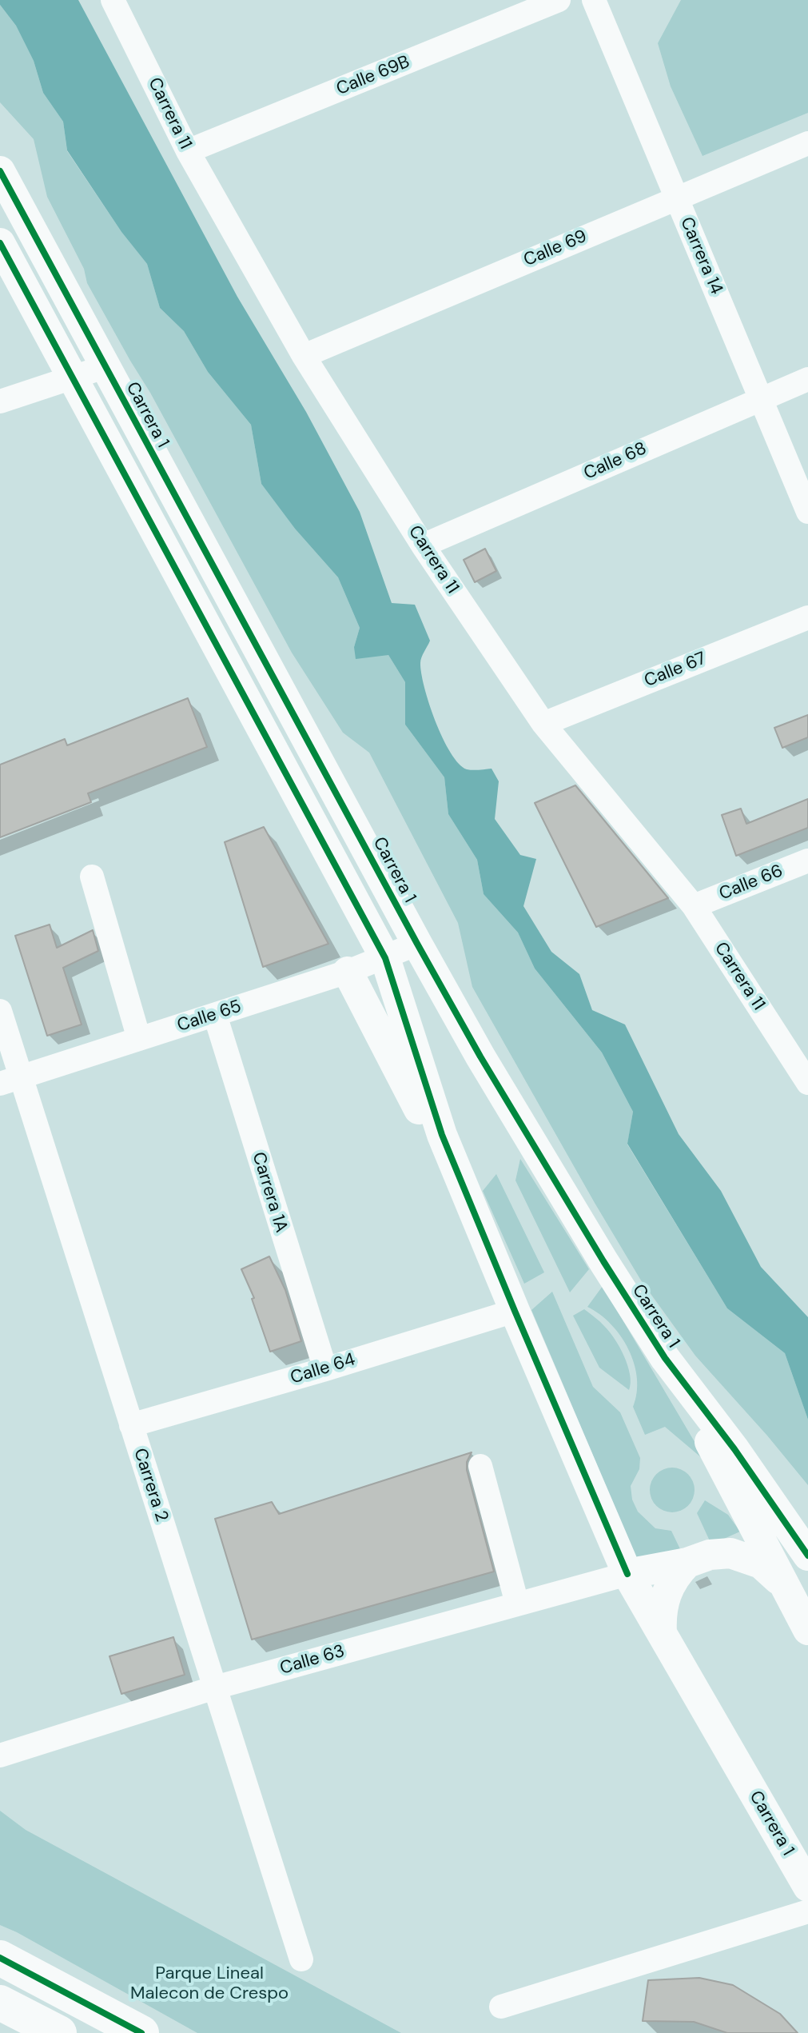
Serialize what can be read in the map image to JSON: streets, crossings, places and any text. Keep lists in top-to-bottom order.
{
  "streets": {
    "main road": ["Carrera 1"],
    "street": [
      "Calle 69B",
      "Carrera 11",
      "Calle 69",
      "Carrera 14",
      "Calle 68",
      "Calle 67",
      "Calle 66",
      "Calle 65",
      "Carrera 1A",
      "Calle 64",
      "Carrera 2",
      "Calle 63"
    ]
  },
  "crossings": [
    ["Calle 69B", "Carrera 11"],
    ["Carrera 11", "Calle 69"],
    ["Carrera 11", "Calle 68"],
    ["Carrera 11", "Calle 67"],
    ["Carrera 11", "Calle 66"],
    ["Calle 69", "Carrera 14"],
    ["Carrera 14", "Calle 68"],
    ["Carrera 1", "Calle 65"],
    ["Carrera 1", "Calle 64"],
    ["Carrera 1", "Calle 63"],
    ["Calle 65", "Carrera 1A"],
    ["Calle 65", "Carrera 2"],
    ["Carrera 1A", "Calle 64"],
    ["Calle 64", "Carrera 2"],
    ["Carrera 2", "Calle 63"]
  ],
  "parks": ["Parque Lineal Malecon de Crespo"]
}
